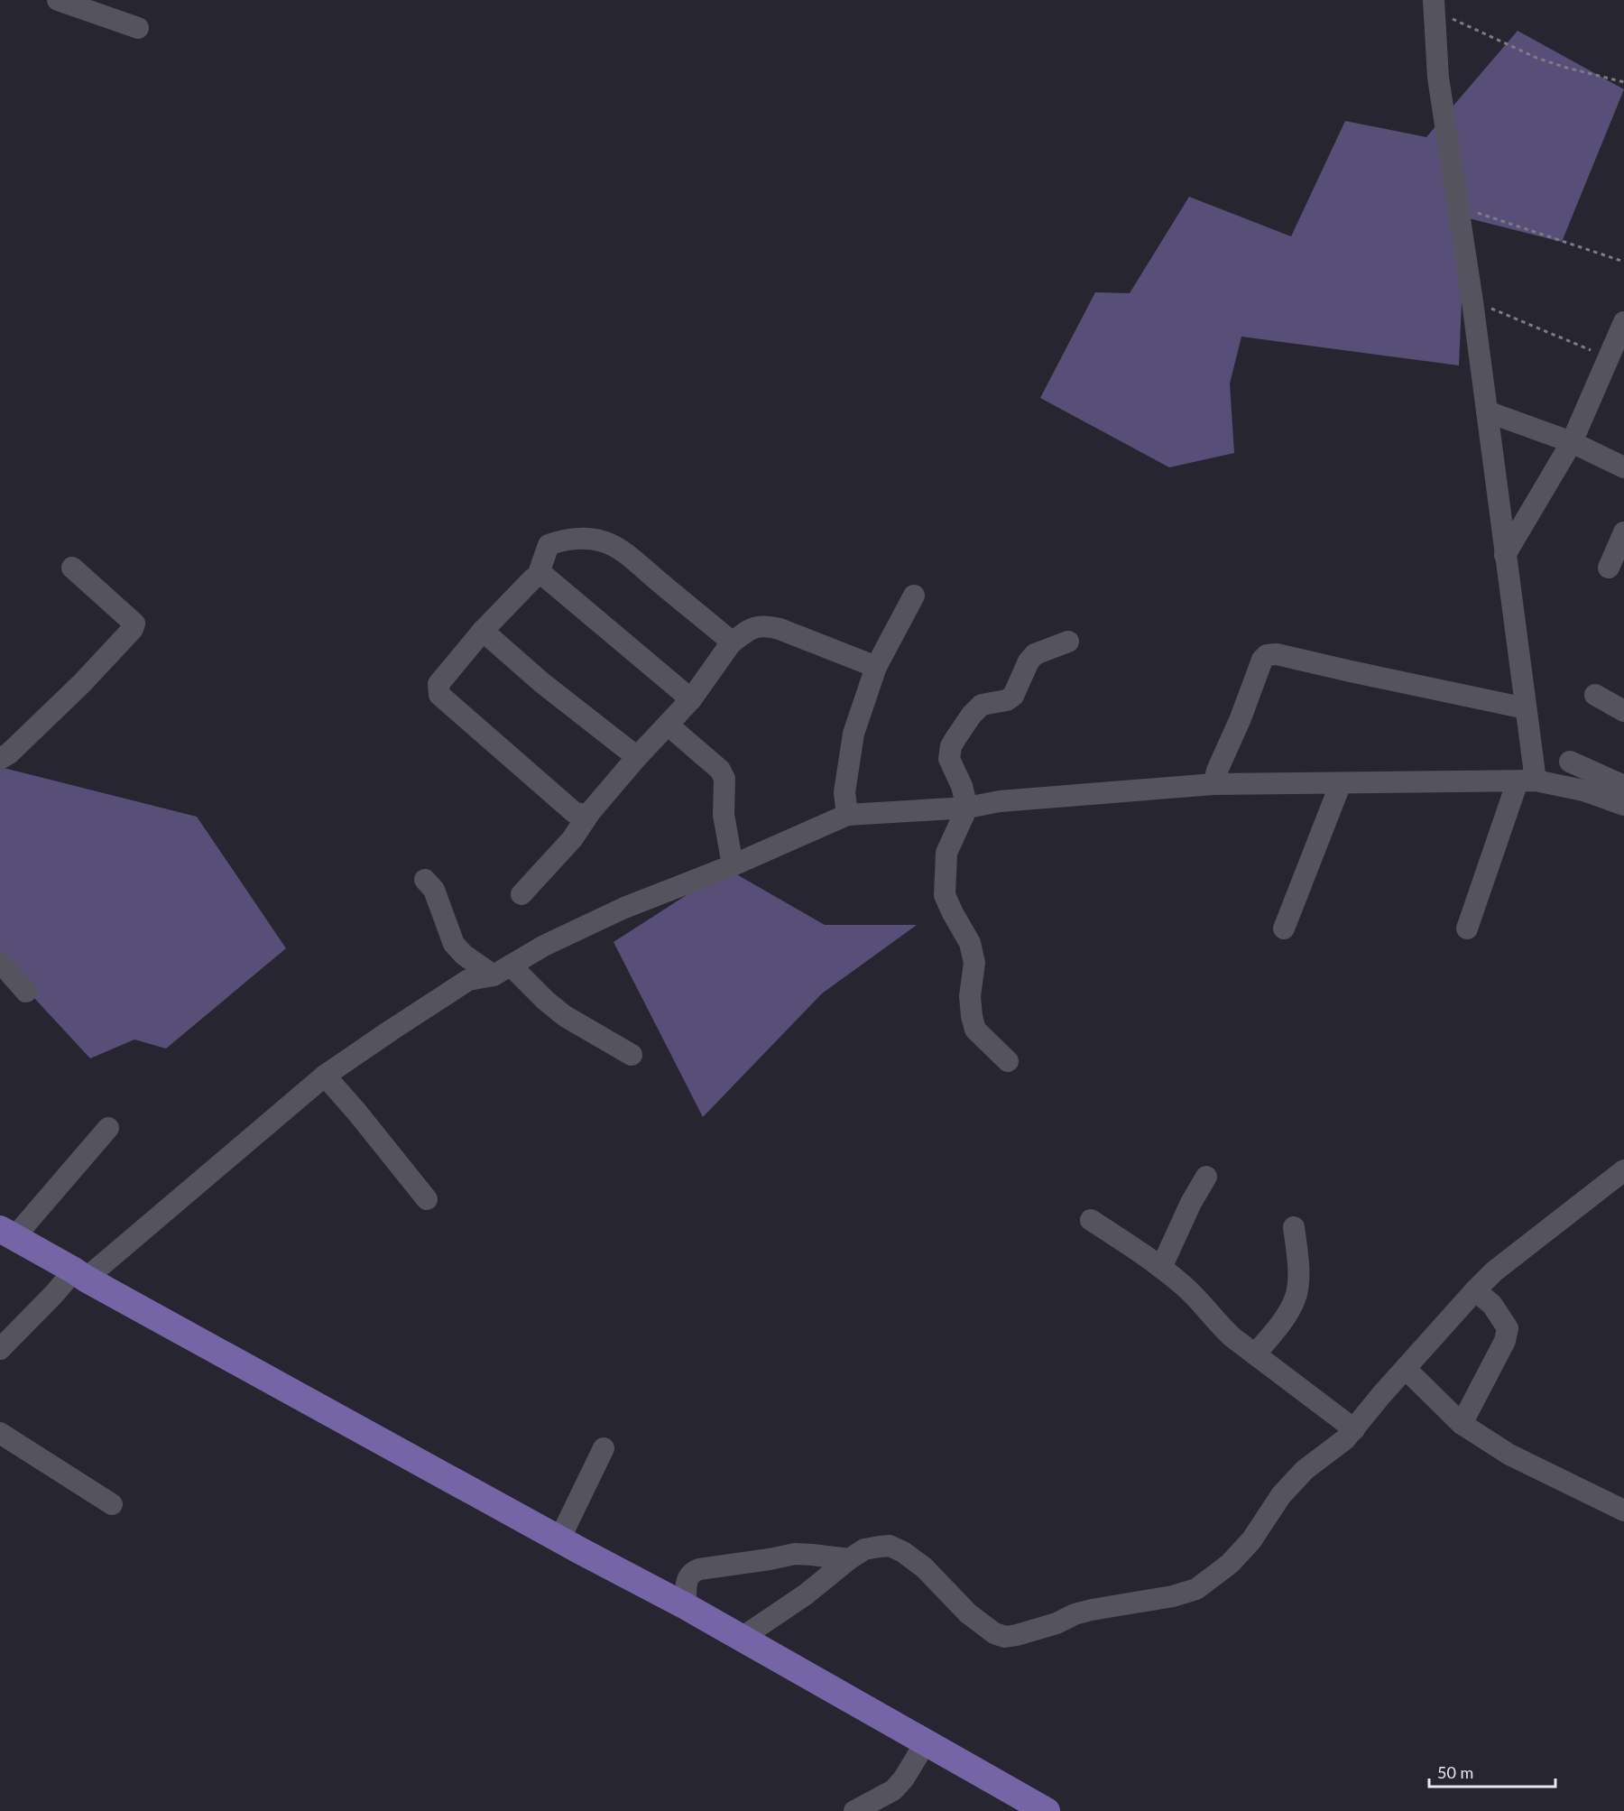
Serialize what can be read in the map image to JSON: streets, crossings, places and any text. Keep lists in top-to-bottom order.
{
  "scale_bar": "50 m"
}
